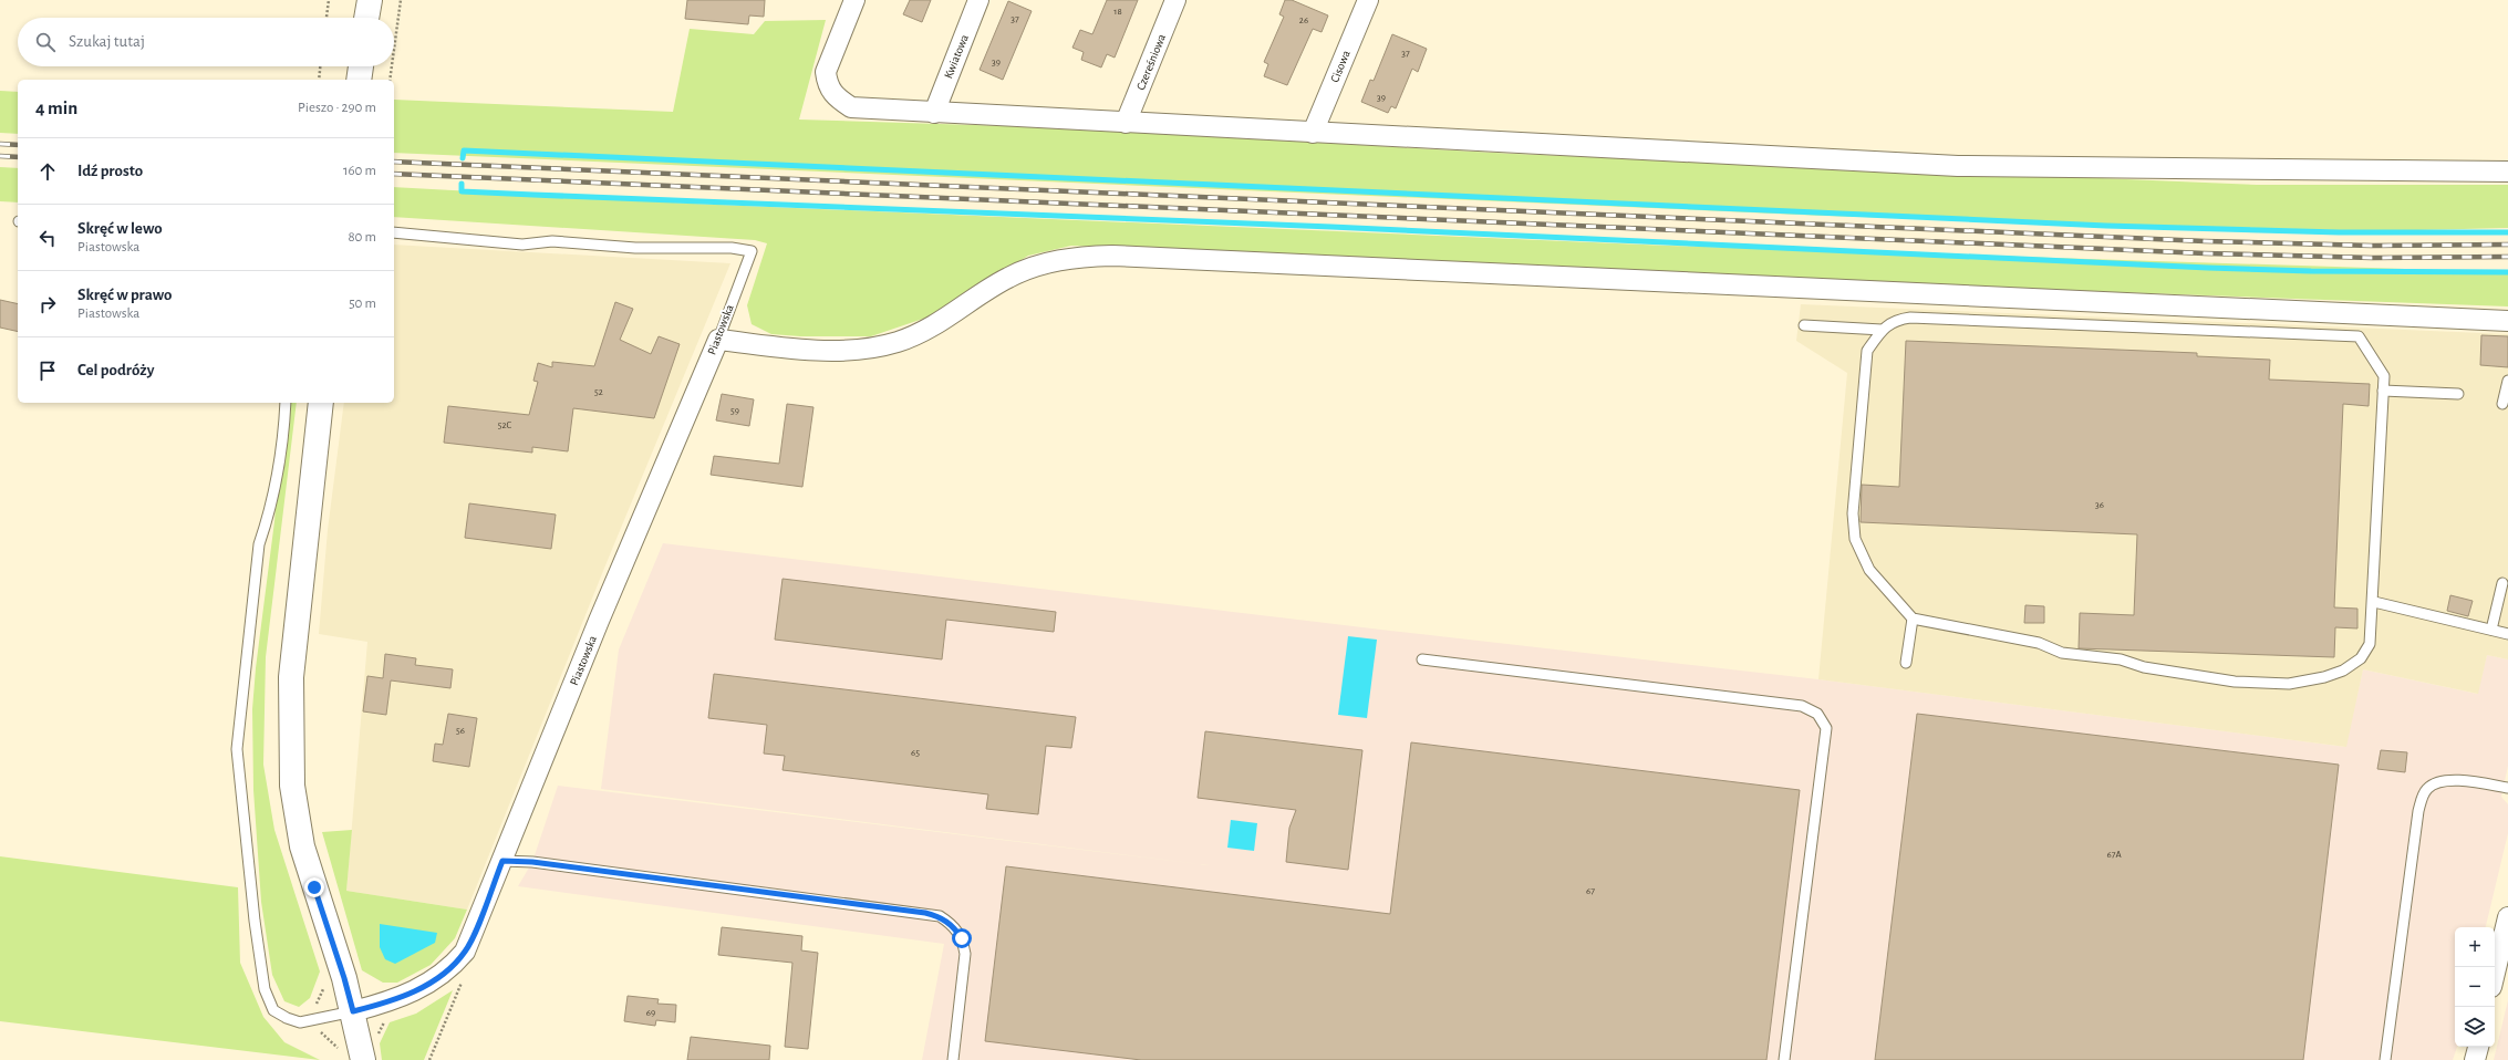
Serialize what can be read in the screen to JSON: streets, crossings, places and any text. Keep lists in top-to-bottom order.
{
  "streets": {
    "street": [
      "Kwiatowa",
      "Czereśniowa",
      "Cisowa",
      "Piastowska"
    ]
  },
  "house_numbers": [
    "18",
    "37",
    "26",
    "37",
    "39",
    "39",
    "52",
    "59",
    "52C",
    "36",
    "56",
    "65",
    "67A",
    "67",
    "69"
  ],
  "page": {
    "search": "Szukaj tutaj",
    "heading": ["4 min", "Pieszo · 290 m"],
    "list": [
      ["Idź prosto", "160 m"],
      ["Skręć w lewo", "Piastowska", "80 m"],
      ["Skręć w prawo", "Piastowska", "50 m"],
      "Cel podróży"
    ],
    "map_buttons": ["+", "−"]
  }
}
